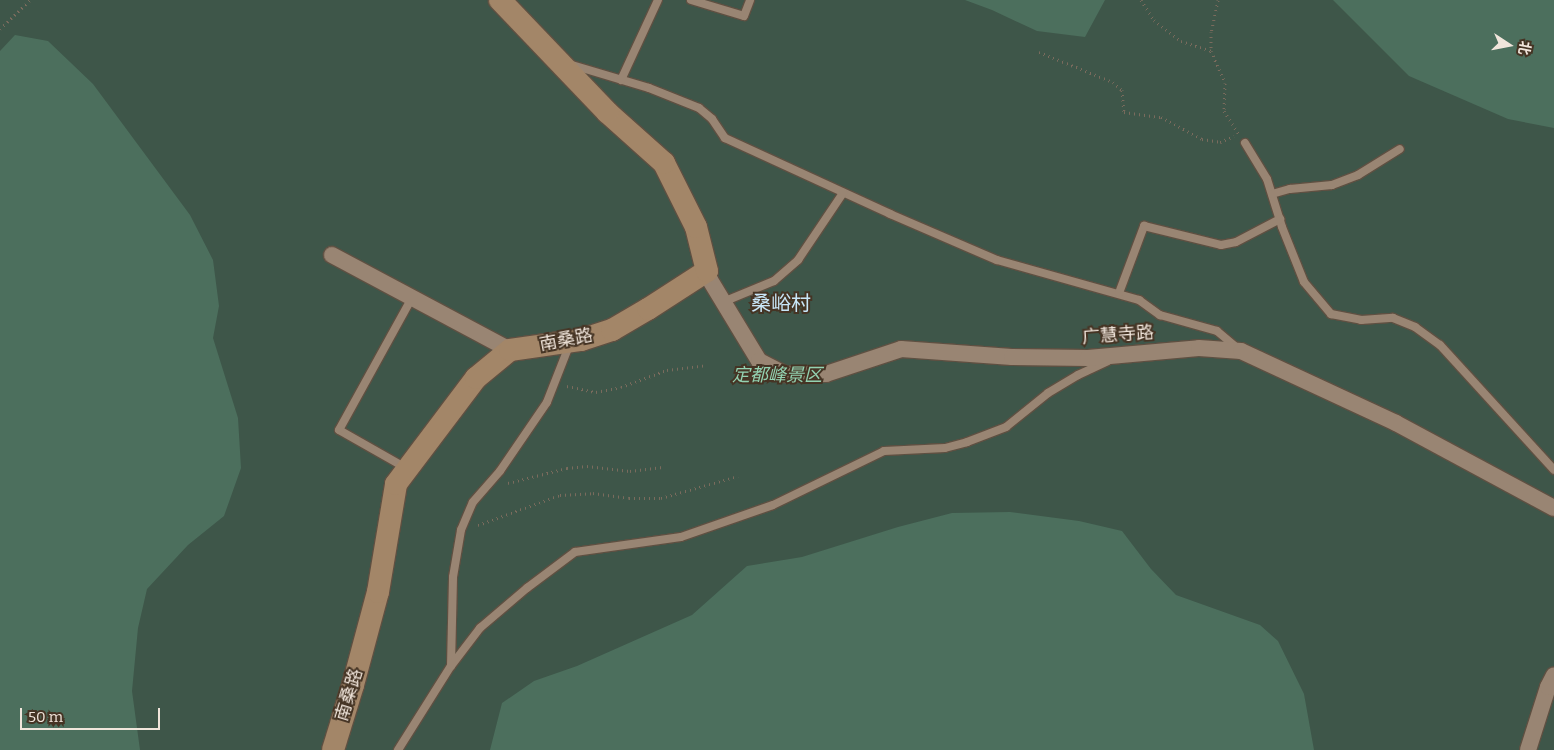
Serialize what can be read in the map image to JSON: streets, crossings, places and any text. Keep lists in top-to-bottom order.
{
  "streets": {
    "street": ["广慧寺路", "南桑路"]
  },
  "crossings": [
    ["广慧寺路", "南桑路"]
  ],
  "districts": ["桑峪村"],
  "parks": ["定都峰景区"],
  "scale_bar": "50 m",
  "north": "right"
}
